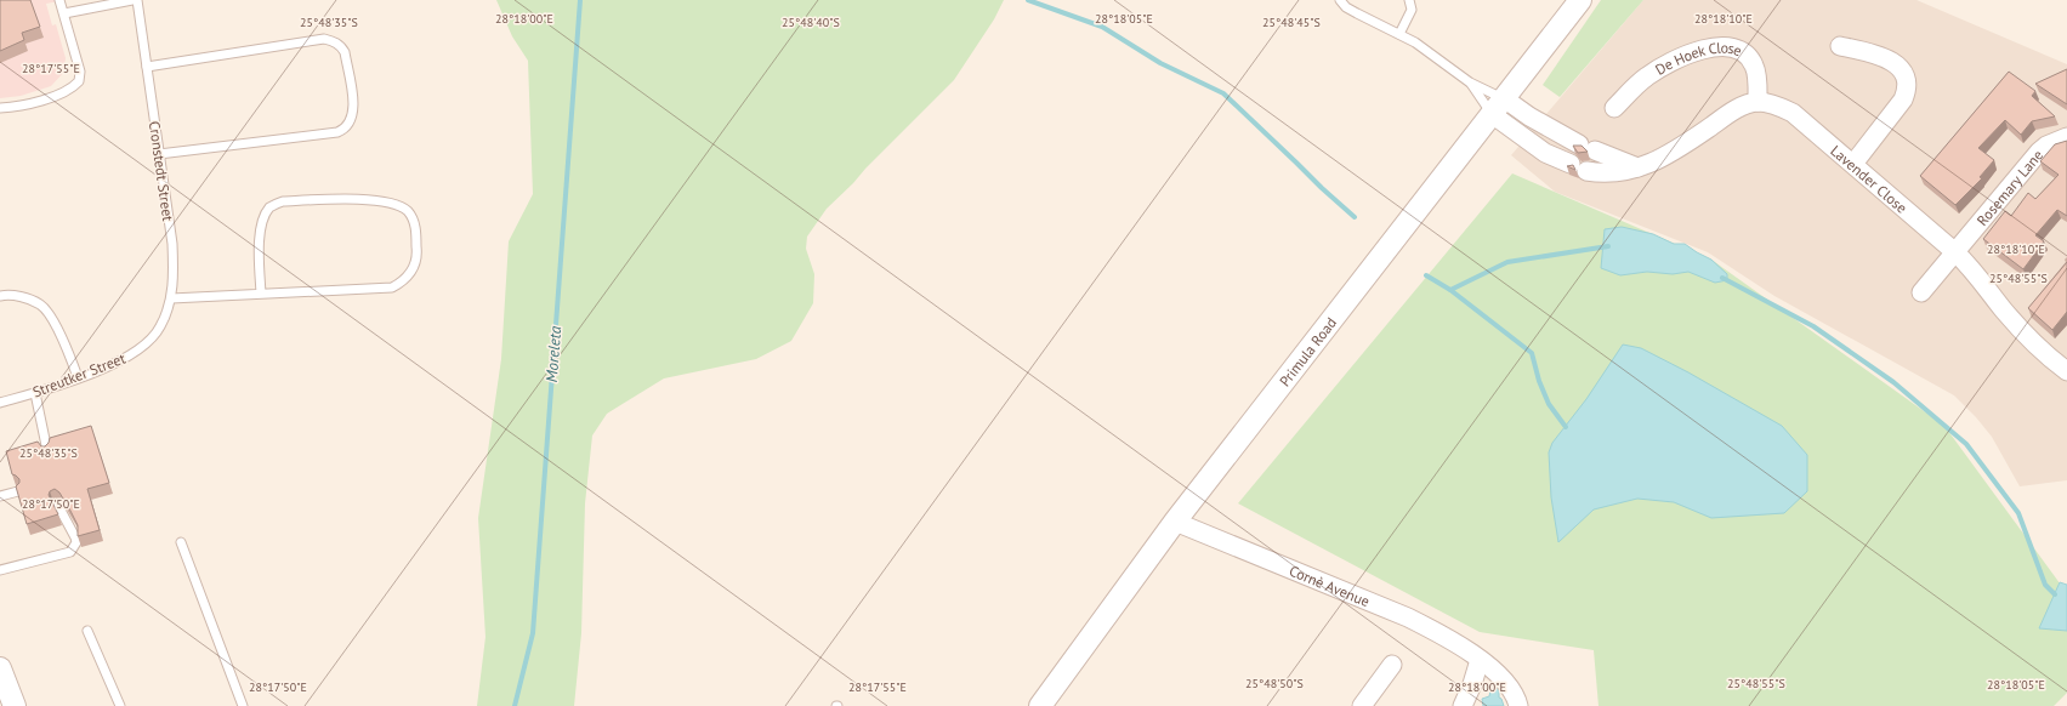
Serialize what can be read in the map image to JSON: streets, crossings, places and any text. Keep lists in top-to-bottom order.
{
  "streets": {
    "street": [
      "De Hoek Close",
      "Lavender Close",
      "Rosemary Lane",
      "Primula Road",
      "Cornè Avenue"
    ],
    "lane": ["Cronstedt Street", "Streutker Street"]
  },
  "crossings": [
    ["De Hoek Close", "Lavender Close"],
    ["Cronstedt Street", "Streutker Street"],
    ["Lavender Close", "Rosemary Lane"],
    ["Primula Road", "Cornè Avenue"]
  ],
  "water": ["Moreleta"],
  "coordinates": [
    "28°18'00\"E",
    "28°18'05\"E",
    "28°18'10\"E",
    "25°48'35\"S",
    "25°48'40\"S",
    "25°48'45\"S",
    "28°17'55\"E",
    "25°48'55\"S",
    "28°17'50\"E",
    "25°48'50\"S"
  ]
}
